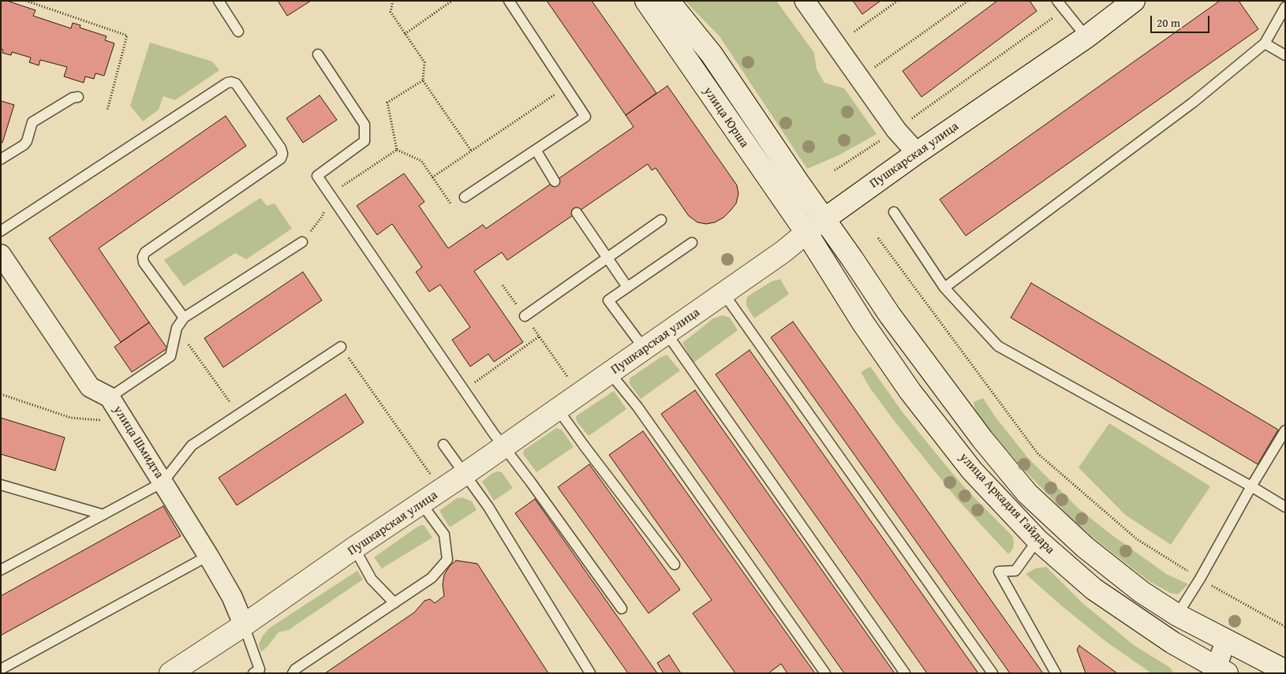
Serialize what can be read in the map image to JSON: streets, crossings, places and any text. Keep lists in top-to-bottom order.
{
  "streets": {
    "main road": ["улица Юрша", "Пушкарская улица", "улица Аркадия Гайдара"],
    "street": ["улица Шмидта"]
  },
  "crossings": [
    ["улица Юрша", "Пушкарская улица"],
    ["улица Юрша", "улица Аркадия Гайдара"],
    ["Пушкарская улица", "улица Шмидта"],
    ["Пушкарская улица", "улица Аркадия Гайдара"]
  ],
  "scale_bar": "20 m"
}
